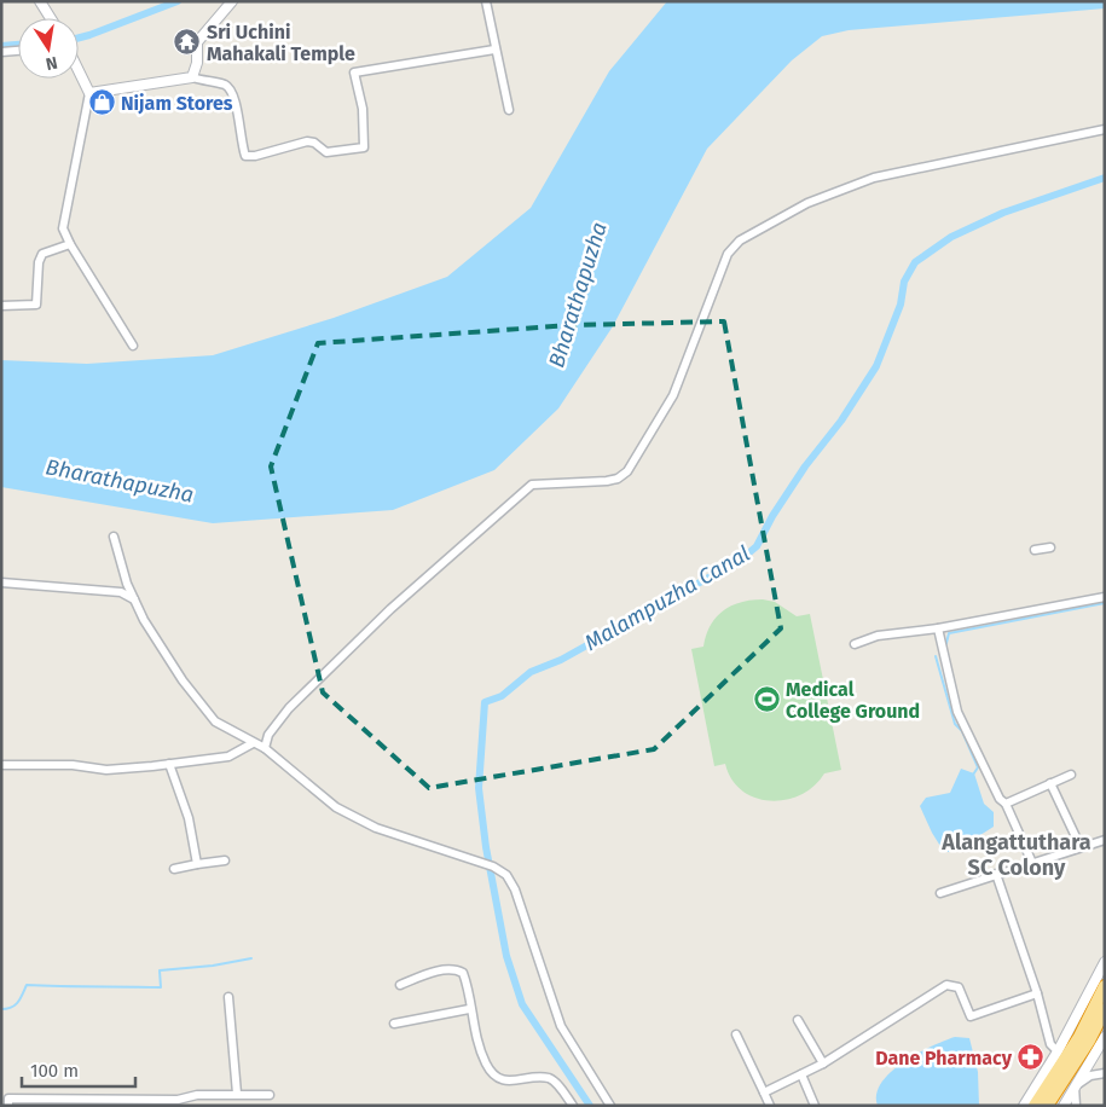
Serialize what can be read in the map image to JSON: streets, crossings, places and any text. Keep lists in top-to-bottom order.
{
  "districts": ["Alangattuthara SC Colony"],
  "water": ["Bharathapuzha", "Malampuzha Canal"],
  "places": {
    "temple": ["Sri Uchini Mahakali Temple"],
    "shop": ["Nijam Stores"],
    "sports": ["Medical College Ground"],
    "pharmacy": ["Dane Pharmacy"]
  },
  "scale_bar": "100 m",
  "north": "bottom"
}
